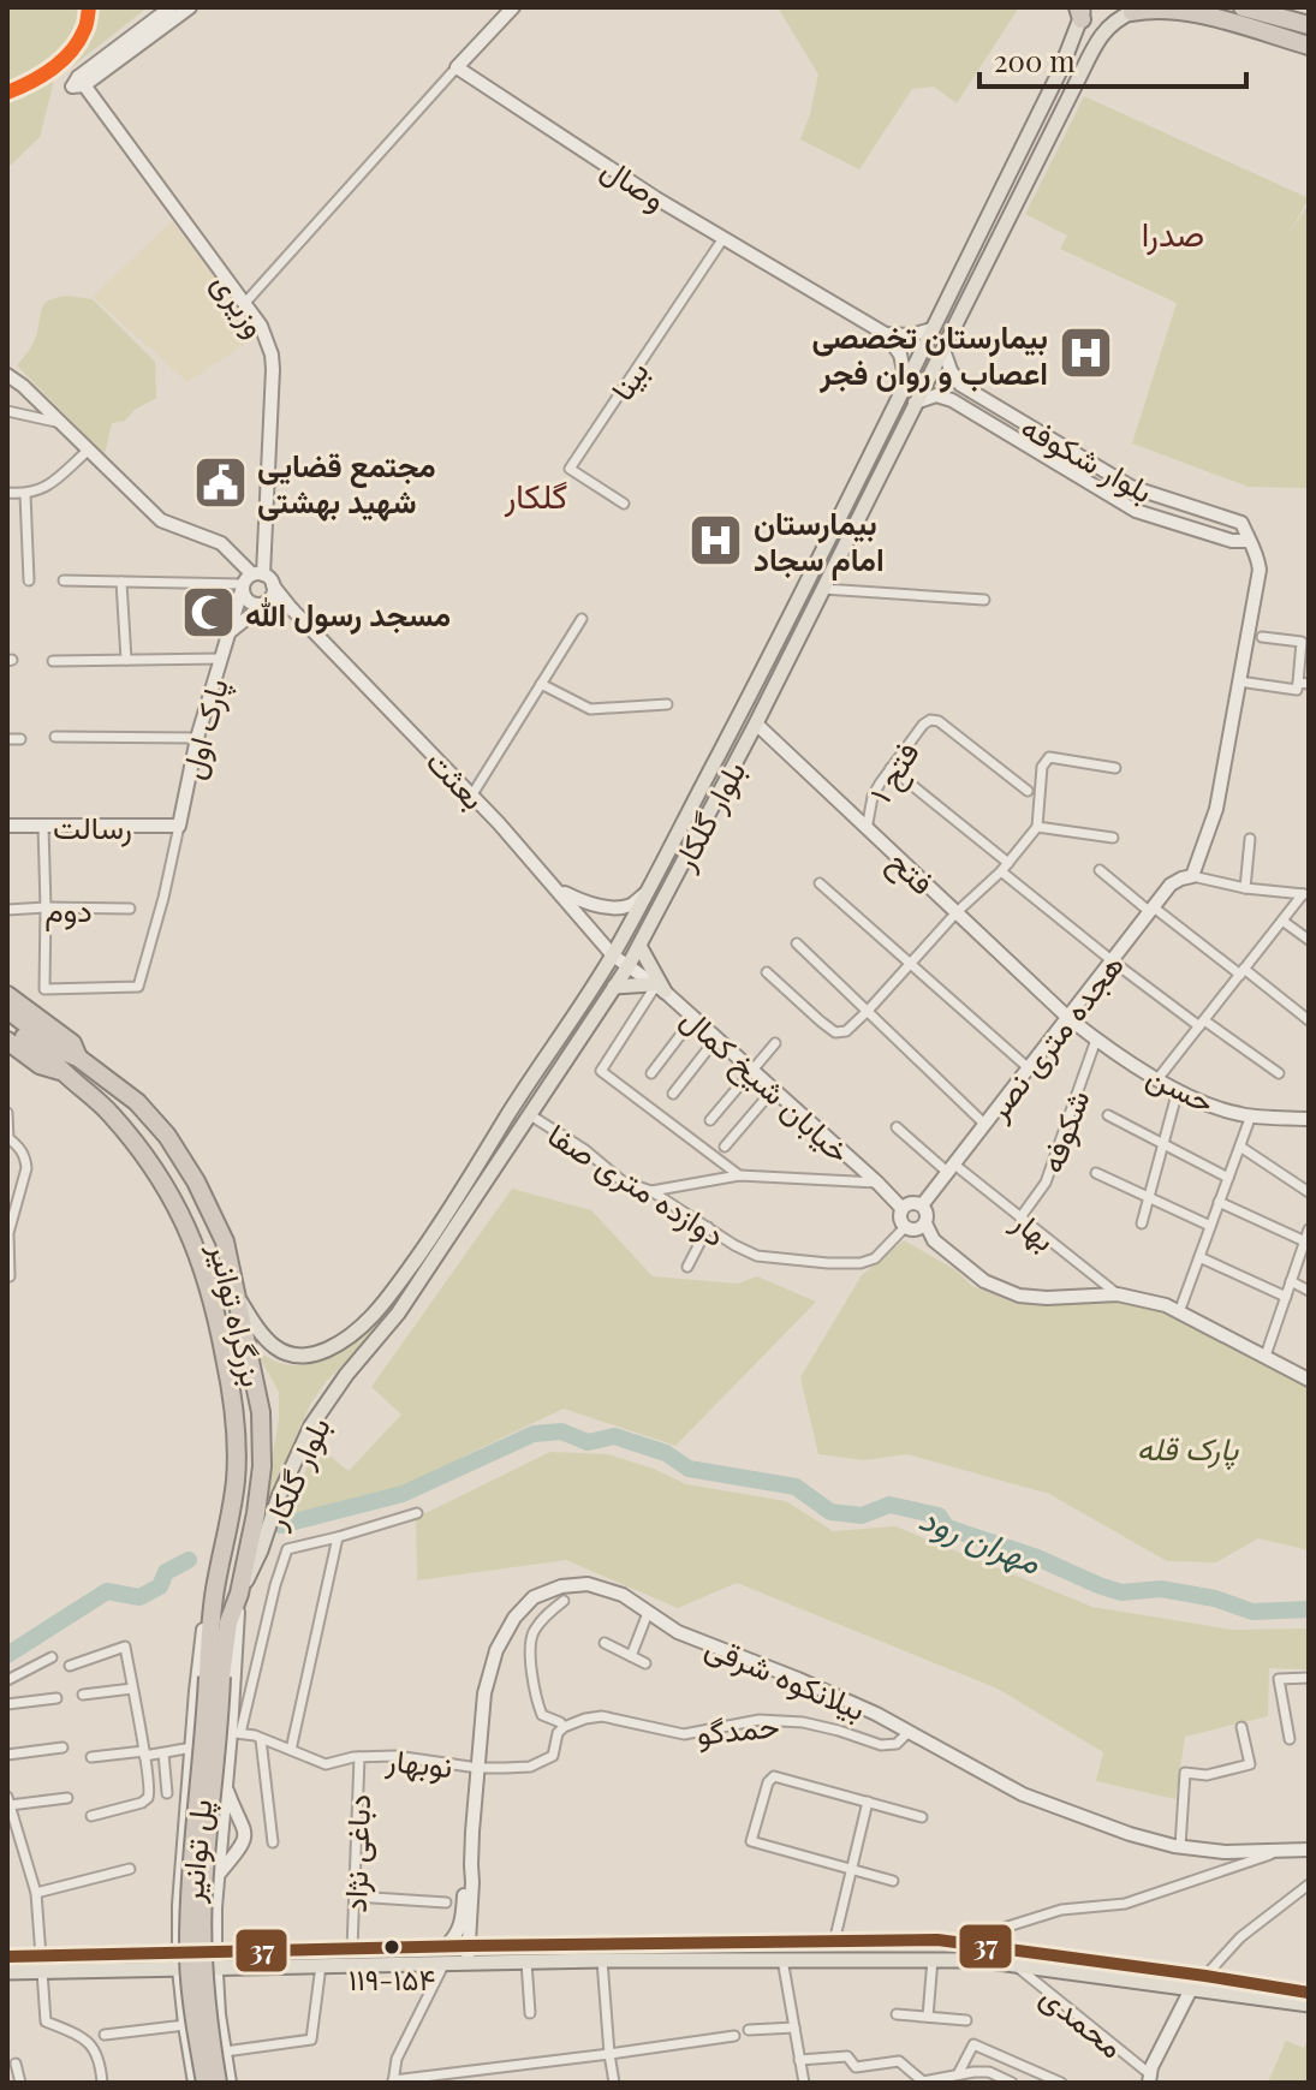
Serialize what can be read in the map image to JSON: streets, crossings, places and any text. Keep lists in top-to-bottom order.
{
  "streets": {
    "highway": ["بزرگراه توانیر", "پل توانیر"],
    "main road": [
      "وصال",
      "وزیری",
      "بلوار شکوفه",
      "پارک اول",
      "بعثت",
      "بلوار گلکار",
      "رسالت",
      "فتح",
      "هجده متری نصر",
      "خیابان شیخ کمال",
      "حسن",
      "بیلانکوه شرقی"
    ],
    "street": [
      "بینا",
      "فتح ۱",
      "دوم",
      "شکوفه",
      "دوازده متری صفا",
      "بهار",
      "حمدگو",
      "نوبهار",
      "دباغی نژاد",
      "محمدی"
    ]
  },
  "crossings": [
    ["وصال", "بینا"],
    ["وزیری", "پارک اول"],
    ["وزیری", "بعثت"],
    ["پارک اول", "رسالت"],
    ["فتح ۱", "فتح"],
    ["بعثت", "بلوار گلکار"],
    ["بعثت", "خیابان شیخ کمال"],
    ["بلوار گلکار", "فتح"],
    ["بلوار گلکار", "خیابان شیخ کمال"],
    ["بلوار گلکار", "دوازده متری صفا"],
    ["بلوار گلکار", "بزرگراه توانیر"],
    ["فتح", "هجده متری نصر"],
    ["فتح", "حسن"],
    ["هجده متری نصر", "خیابان شیخ کمال"],
    ["هجده متری نصر", "حسن"],
    ["هجده متری نصر", "دوازده متری صفا"],
    ["هجده متری نصر", "بهار"],
    ["خیابان شیخ کمال", "دوازده متری صفا"],
    ["حسن", "شکوفه"],
    ["شکوفه", "بهار"],
    ["بزرگراه توانیر", "نوبهار"],
    ["بزرگراه توانیر", "پل توانیر"],
    ["بیلانکوه شرقی", "حمدگو"],
    ["بیلانکوه شرقی", "نوبهار"],
    ["حمدگو", "نوبهار"],
    ["نوبهار", "دباغی نژاد"]
  ],
  "districts": ["صدرا", "گلکار"],
  "water": ["مهران رود"],
  "parks": ["پارک قله"],
  "places": {
    "hospital": ["بیمارستان تخصصی اعصاب و روان فجر", "بیمارستان امام سجاد"],
    "public building": ["مجتمع قضایی شهید بهشتی"],
    "mosque": ["مسجد رسول الله"],
    "other": ["۱۱۹-۱۵۴"]
  },
  "lines": ["transit line 37"],
  "scale_bar": "200 m"
}
